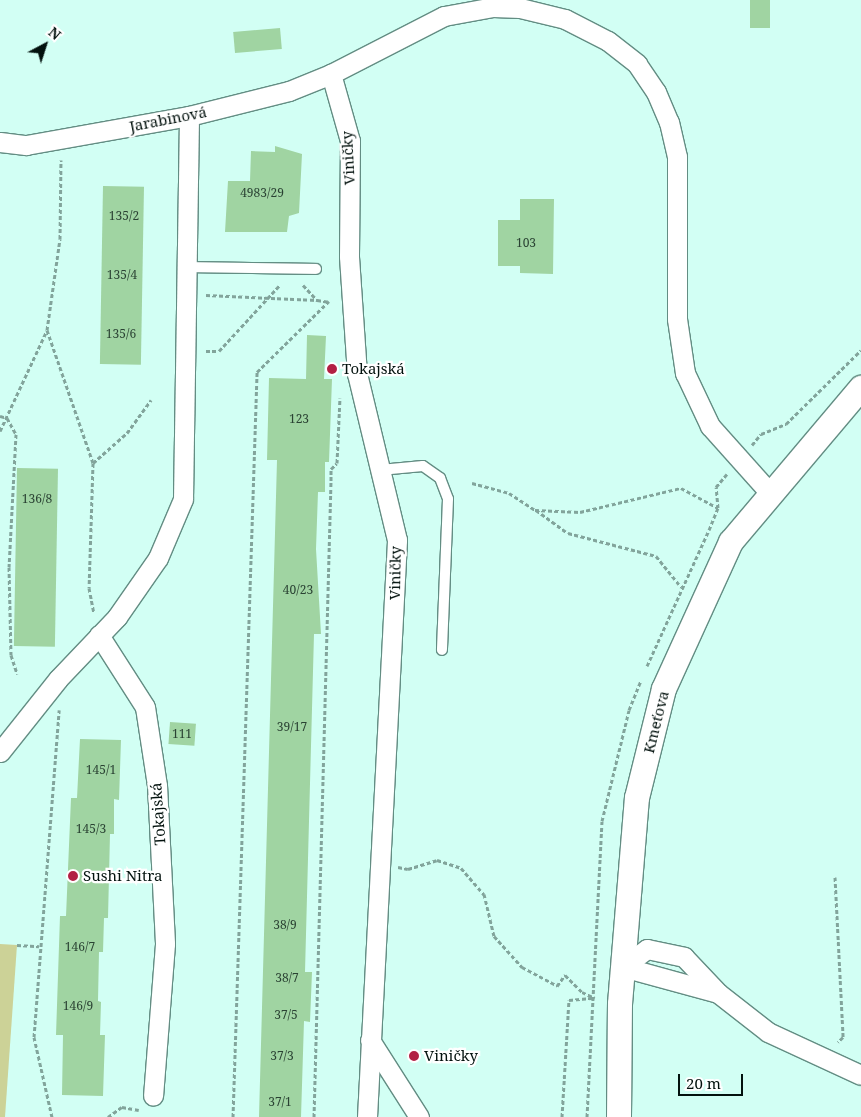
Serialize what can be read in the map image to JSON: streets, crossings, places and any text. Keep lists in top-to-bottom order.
{
  "streets": {
    "street": [
      "Jarabinová",
      "Viničky",
      "Kmeťova",
      "Tokajská"
    ]
  },
  "crossings": [
    ["Jarabinová", "Viničky"]
  ],
  "places": ["Tokajská", "Sushi Nitra", "Viničky"],
  "house_numbers": [
    "4983/29",
    "135/2",
    "103",
    "135/4",
    "135/6",
    "123",
    "136/8",
    "40/23",
    "39/17",
    "111",
    "145/1",
    "145/3",
    "38/9",
    "146/7",
    "38/7",
    "146/9",
    "37/5",
    "37/3",
    "37/1"
  ],
  "scale_bar": "20 m",
  "north": "top right"
}
